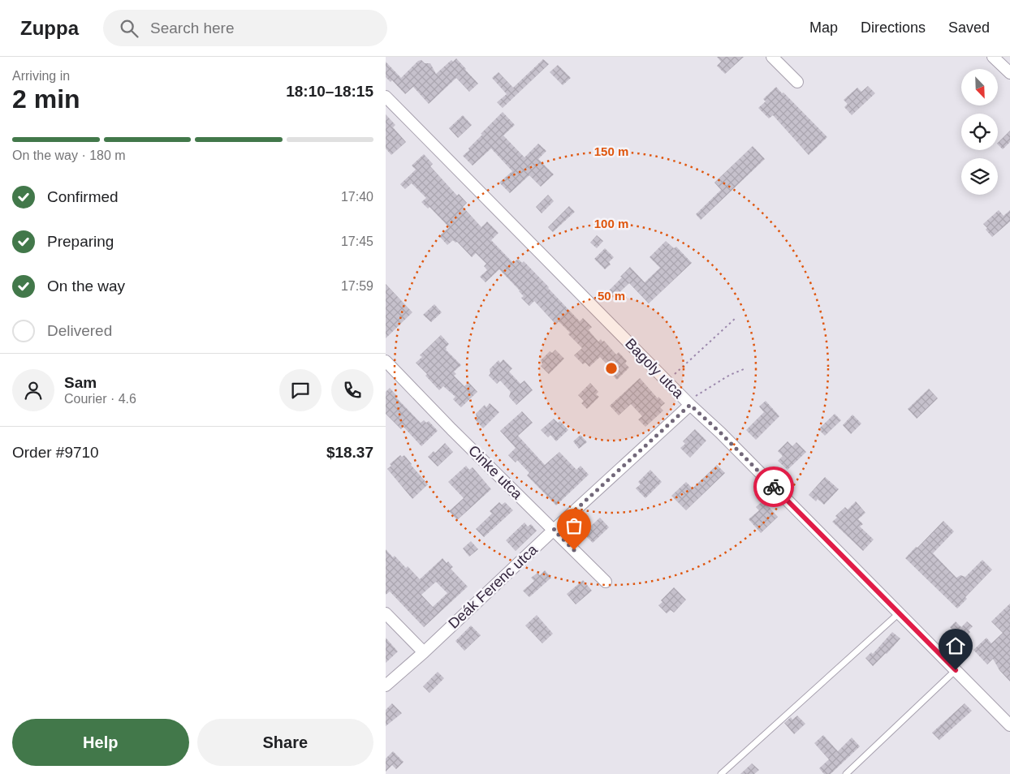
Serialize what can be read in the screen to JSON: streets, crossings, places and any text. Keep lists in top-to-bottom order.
{
  "streets": {
    "street": ["Bagoly utca", "Cinke utca", "Deák Ferenc utca"]
  },
  "crossings": [
    ["Bagoly utca", "Deák Ferenc utca"],
    ["Cinke utca", "Deák Ferenc utca"]
  ],
  "north": "bottom right",
  "page": {
    "header": "Zuppa",
    "search": "Search here",
    "nav": ["Map", "Directions", "Saved"],
    "heading": ["2 min", "Arriving in", "18:10–18:15"],
    "panel": [
      "Sam",
      "Courier · 4.6",
      "Order #9710",
      "$18.37"
    ],
    "bar": "On the way · 180 m",
    "list": [
      ["Confirmed", "17:40"],
      ["Preparing", "17:45"],
      ["On the way", "17:59"],
      "Delivered"
    ],
    "buttons": ["Help", "Share"]
  },
  "rings": ["150 m", "100 m", "50 m"]
}
